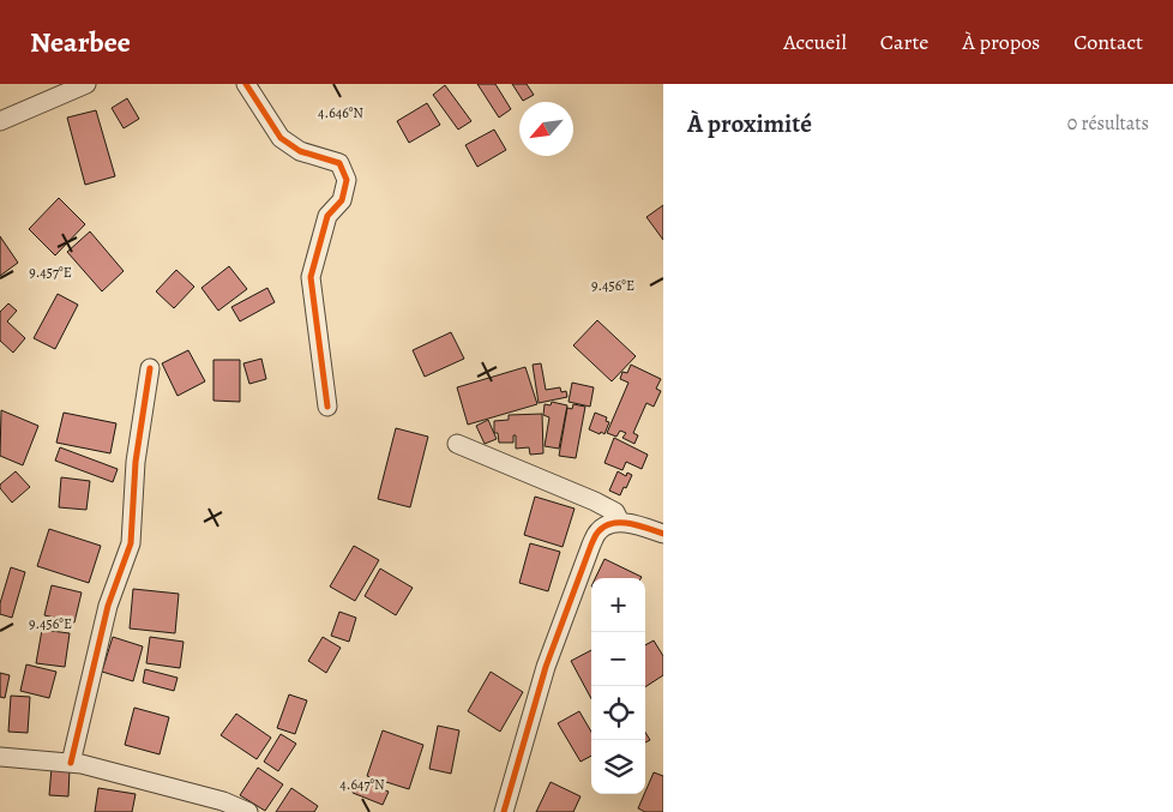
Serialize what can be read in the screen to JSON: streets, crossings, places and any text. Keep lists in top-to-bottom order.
{
  "north": "bottom left",
  "page": {
    "header": "Nearbee",
    "nav": [
      "Accueil",
      "Carte",
      "À propos",
      "Contact"
    ],
    "heading": ["À proximité", "0 résultats"],
    "map_buttons": ["+", "−"]
  },
  "coordinates": [
    "4.646°N",
    "9.457°E",
    "9.456°E",
    "4.647°N"
  ]
}
